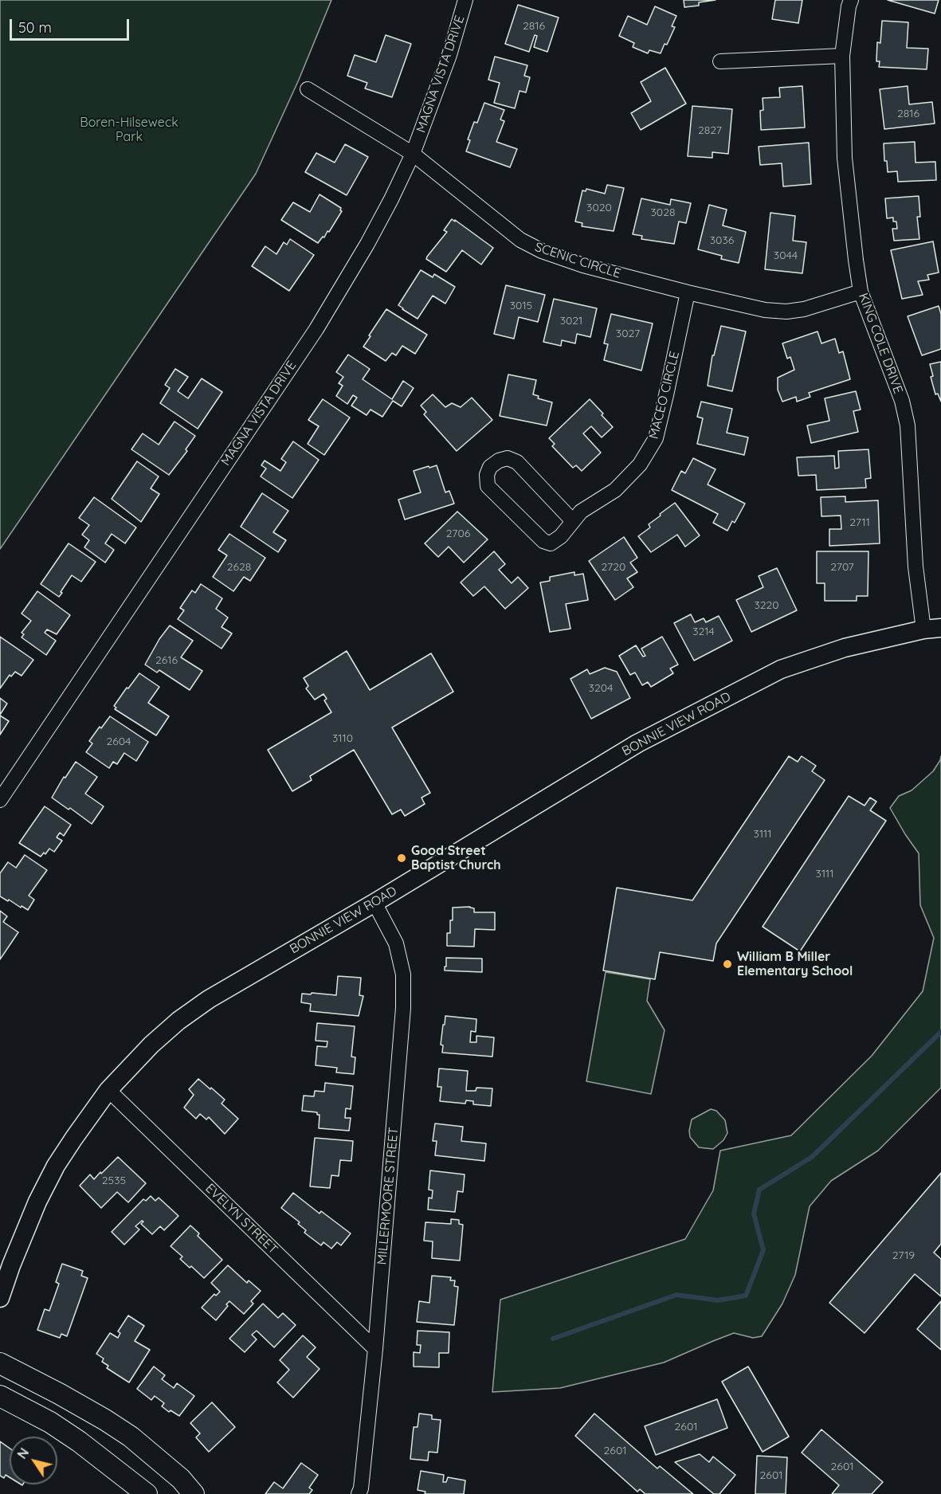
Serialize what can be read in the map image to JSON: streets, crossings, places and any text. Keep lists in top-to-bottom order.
{
  "streets": {
    "street": [
      "MAGNA VISTA DRIVE",
      "SCENIC CIRCLE",
      "KING COLE DRIVE",
      "MACEO CIRCLE",
      "BONNIE VIEW ROAD",
      "MILLERMOORE STREET",
      "EVELYN STREET"
    ]
  },
  "crossings": [
    ["MAGNA VISTA DRIVE", "SCENIC CIRCLE"],
    ["SCENIC CIRCLE", "KING COLE DRIVE"],
    ["SCENIC CIRCLE", "MACEO CIRCLE"],
    ["KING COLE DRIVE", "BONNIE VIEW ROAD"],
    ["BONNIE VIEW ROAD", "MILLERMOORE STREET"],
    ["BONNIE VIEW ROAD", "EVELYN STREET"],
    ["MILLERMOORE STREET", "EVELYN STREET"]
  ],
  "parks": ["Boren-Hilseweck Park"],
  "places": ["Good Street Baptist Church", "William B Miller Elementary School"],
  "house_numbers": [
    "2816",
    "2816",
    "2827",
    "3020",
    "3028",
    "3036",
    "3044",
    "3015",
    "3021",
    "3027",
    "2711",
    "2706",
    "2628",
    "2720",
    "2707",
    "3220",
    "3214",
    "2616",
    "3204",
    "3110",
    "2604",
    "3111",
    "3111",
    "2535",
    "2719",
    "2601",
    "2601",
    "2601",
    "2601"
  ],
  "scale_bar": "50 m",
  "north": "top left"
}
